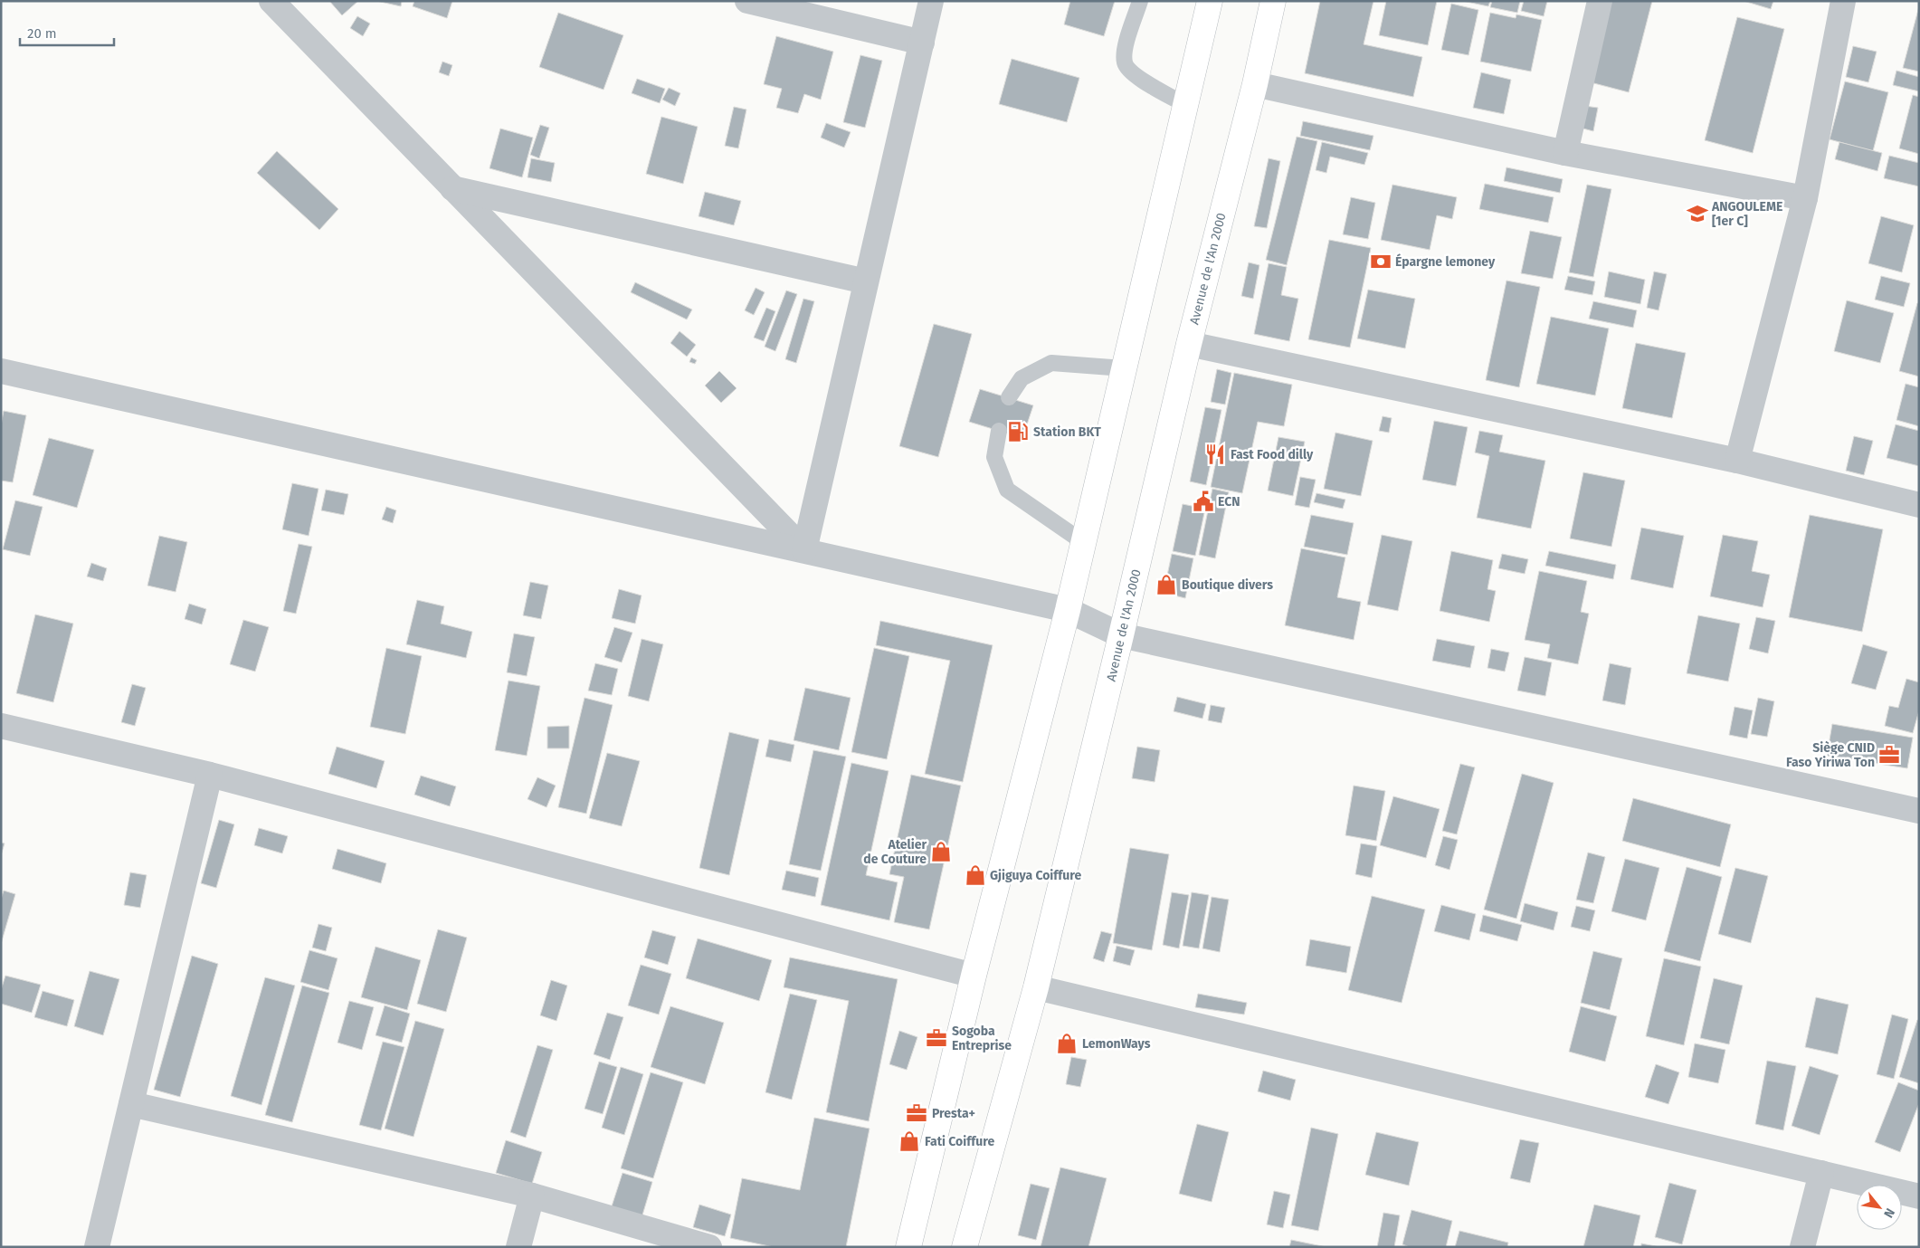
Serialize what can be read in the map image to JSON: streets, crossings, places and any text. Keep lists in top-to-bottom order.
{
  "streets": {
    "main road": ["Avenue de l'An 2000"]
  },
  "places": {
    "school or university": ["ANGOULEME [1er C]"],
    "bank": ["Épargne lemoney"],
    "fuel station": ["Station BKT"],
    "restaurant": ["Fast Food dilly"],
    "public building": ["ECN"],
    "shop": [
      "Boutique divers",
      "Atelier de Couture",
      "Gjiguya Coiffure",
      "LemonWays",
      "Fati Coiffure"
    ],
    "office": ["Siège CNID Faso Yiriwa Ton", "Sogoba Entreprise", "Presta+"]
  },
  "scale_bar": "20 m",
  "north": "bottom right"
}
